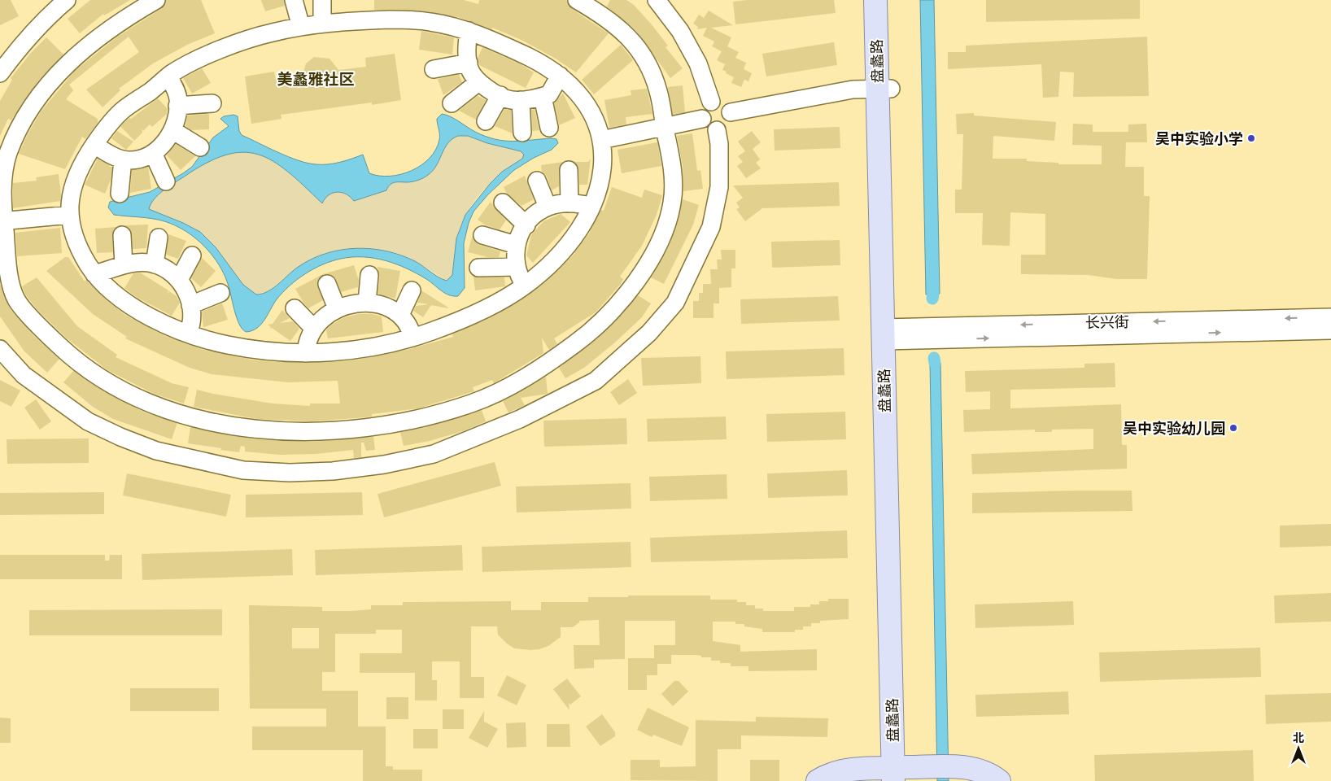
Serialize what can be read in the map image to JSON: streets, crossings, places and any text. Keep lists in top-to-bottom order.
{
  "streets": {
    "main road": ["盘蠡路"],
    "street": ["长兴街"]
  },
  "crossings": [
    ["盘蠡路", "长兴街"]
  ],
  "districts": ["美蠡雅社区"],
  "places": ["吴中实验小学", "吴中实验幼儿园"],
  "north": "top"
}
